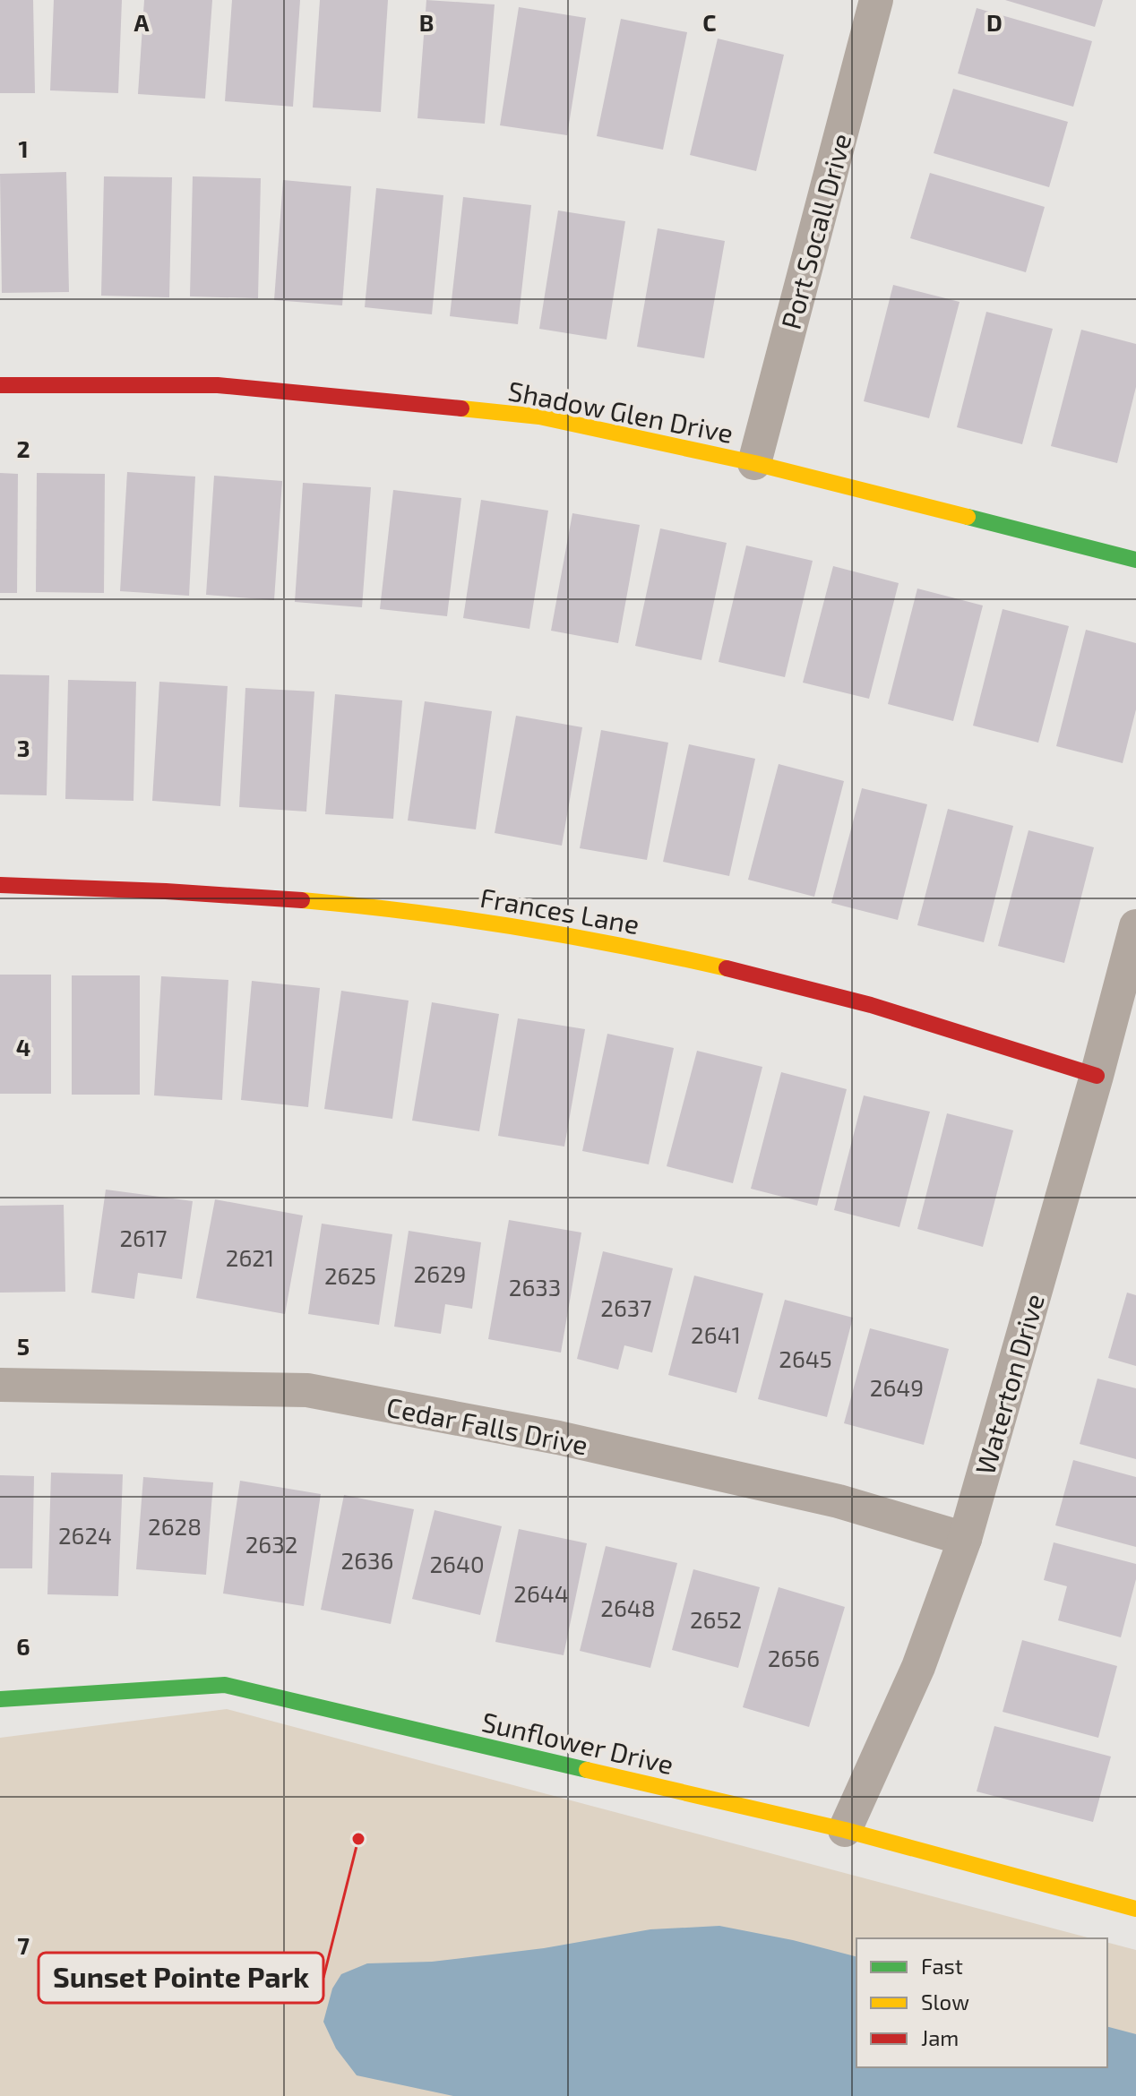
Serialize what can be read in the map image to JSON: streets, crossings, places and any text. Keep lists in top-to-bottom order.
{
  "streets": {
    "street": [
      "Port Socall Drive",
      "Shadow Glen Drive",
      "Frances Lane",
      "Waterton Drive",
      "Cedar Falls Drive",
      "Sunflower Drive"
    ]
  },
  "crossings": [
    ["Port Socall Drive", "Shadow Glen Drive"],
    ["Frances Lane", "Waterton Drive"],
    ["Waterton Drive", "Cedar Falls Drive"],
    ["Waterton Drive", "Sunflower Drive"]
  ],
  "places": ["Sunset Pointe Park"],
  "house_numbers": [
    "2617",
    "2621",
    "2629",
    "2625",
    "2633",
    "2637",
    "2641",
    "2645",
    "2649",
    "2628",
    "2624",
    "2632",
    "2636",
    "2640",
    "2644",
    "2648",
    "2652",
    "2656"
  ],
  "legend": ["Fast", "Slow", "Jam"],
  "grid": {
    "columns": [
      "A",
      "B",
      "C",
      "D"
    ],
    "rows": [
      "1",
      "2",
      "3",
      "4",
      "5",
      "6",
      "7"
    ]
  }
}
